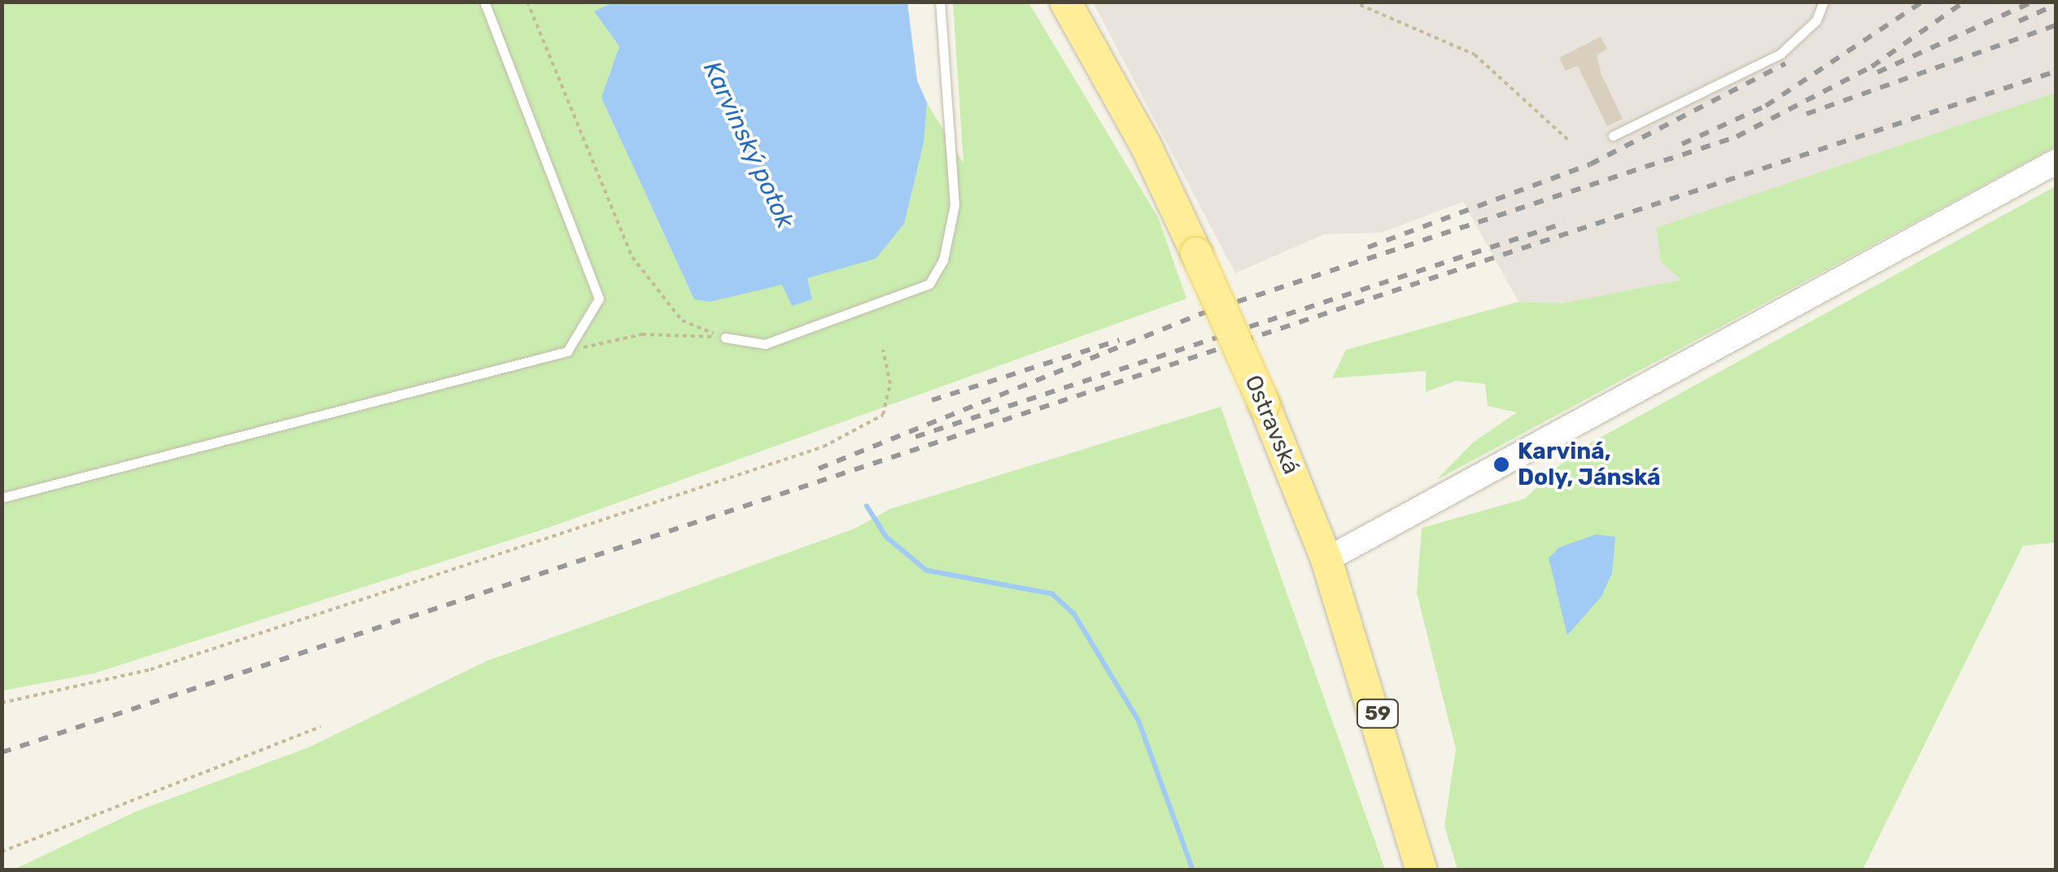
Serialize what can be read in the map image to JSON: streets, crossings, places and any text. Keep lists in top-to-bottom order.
{
  "streets": {
    "main road": ["Ostravská", "59"]
  },
  "water": ["Karvinský potok"],
  "places": ["Karviná, Doly, Jánská"]
}
